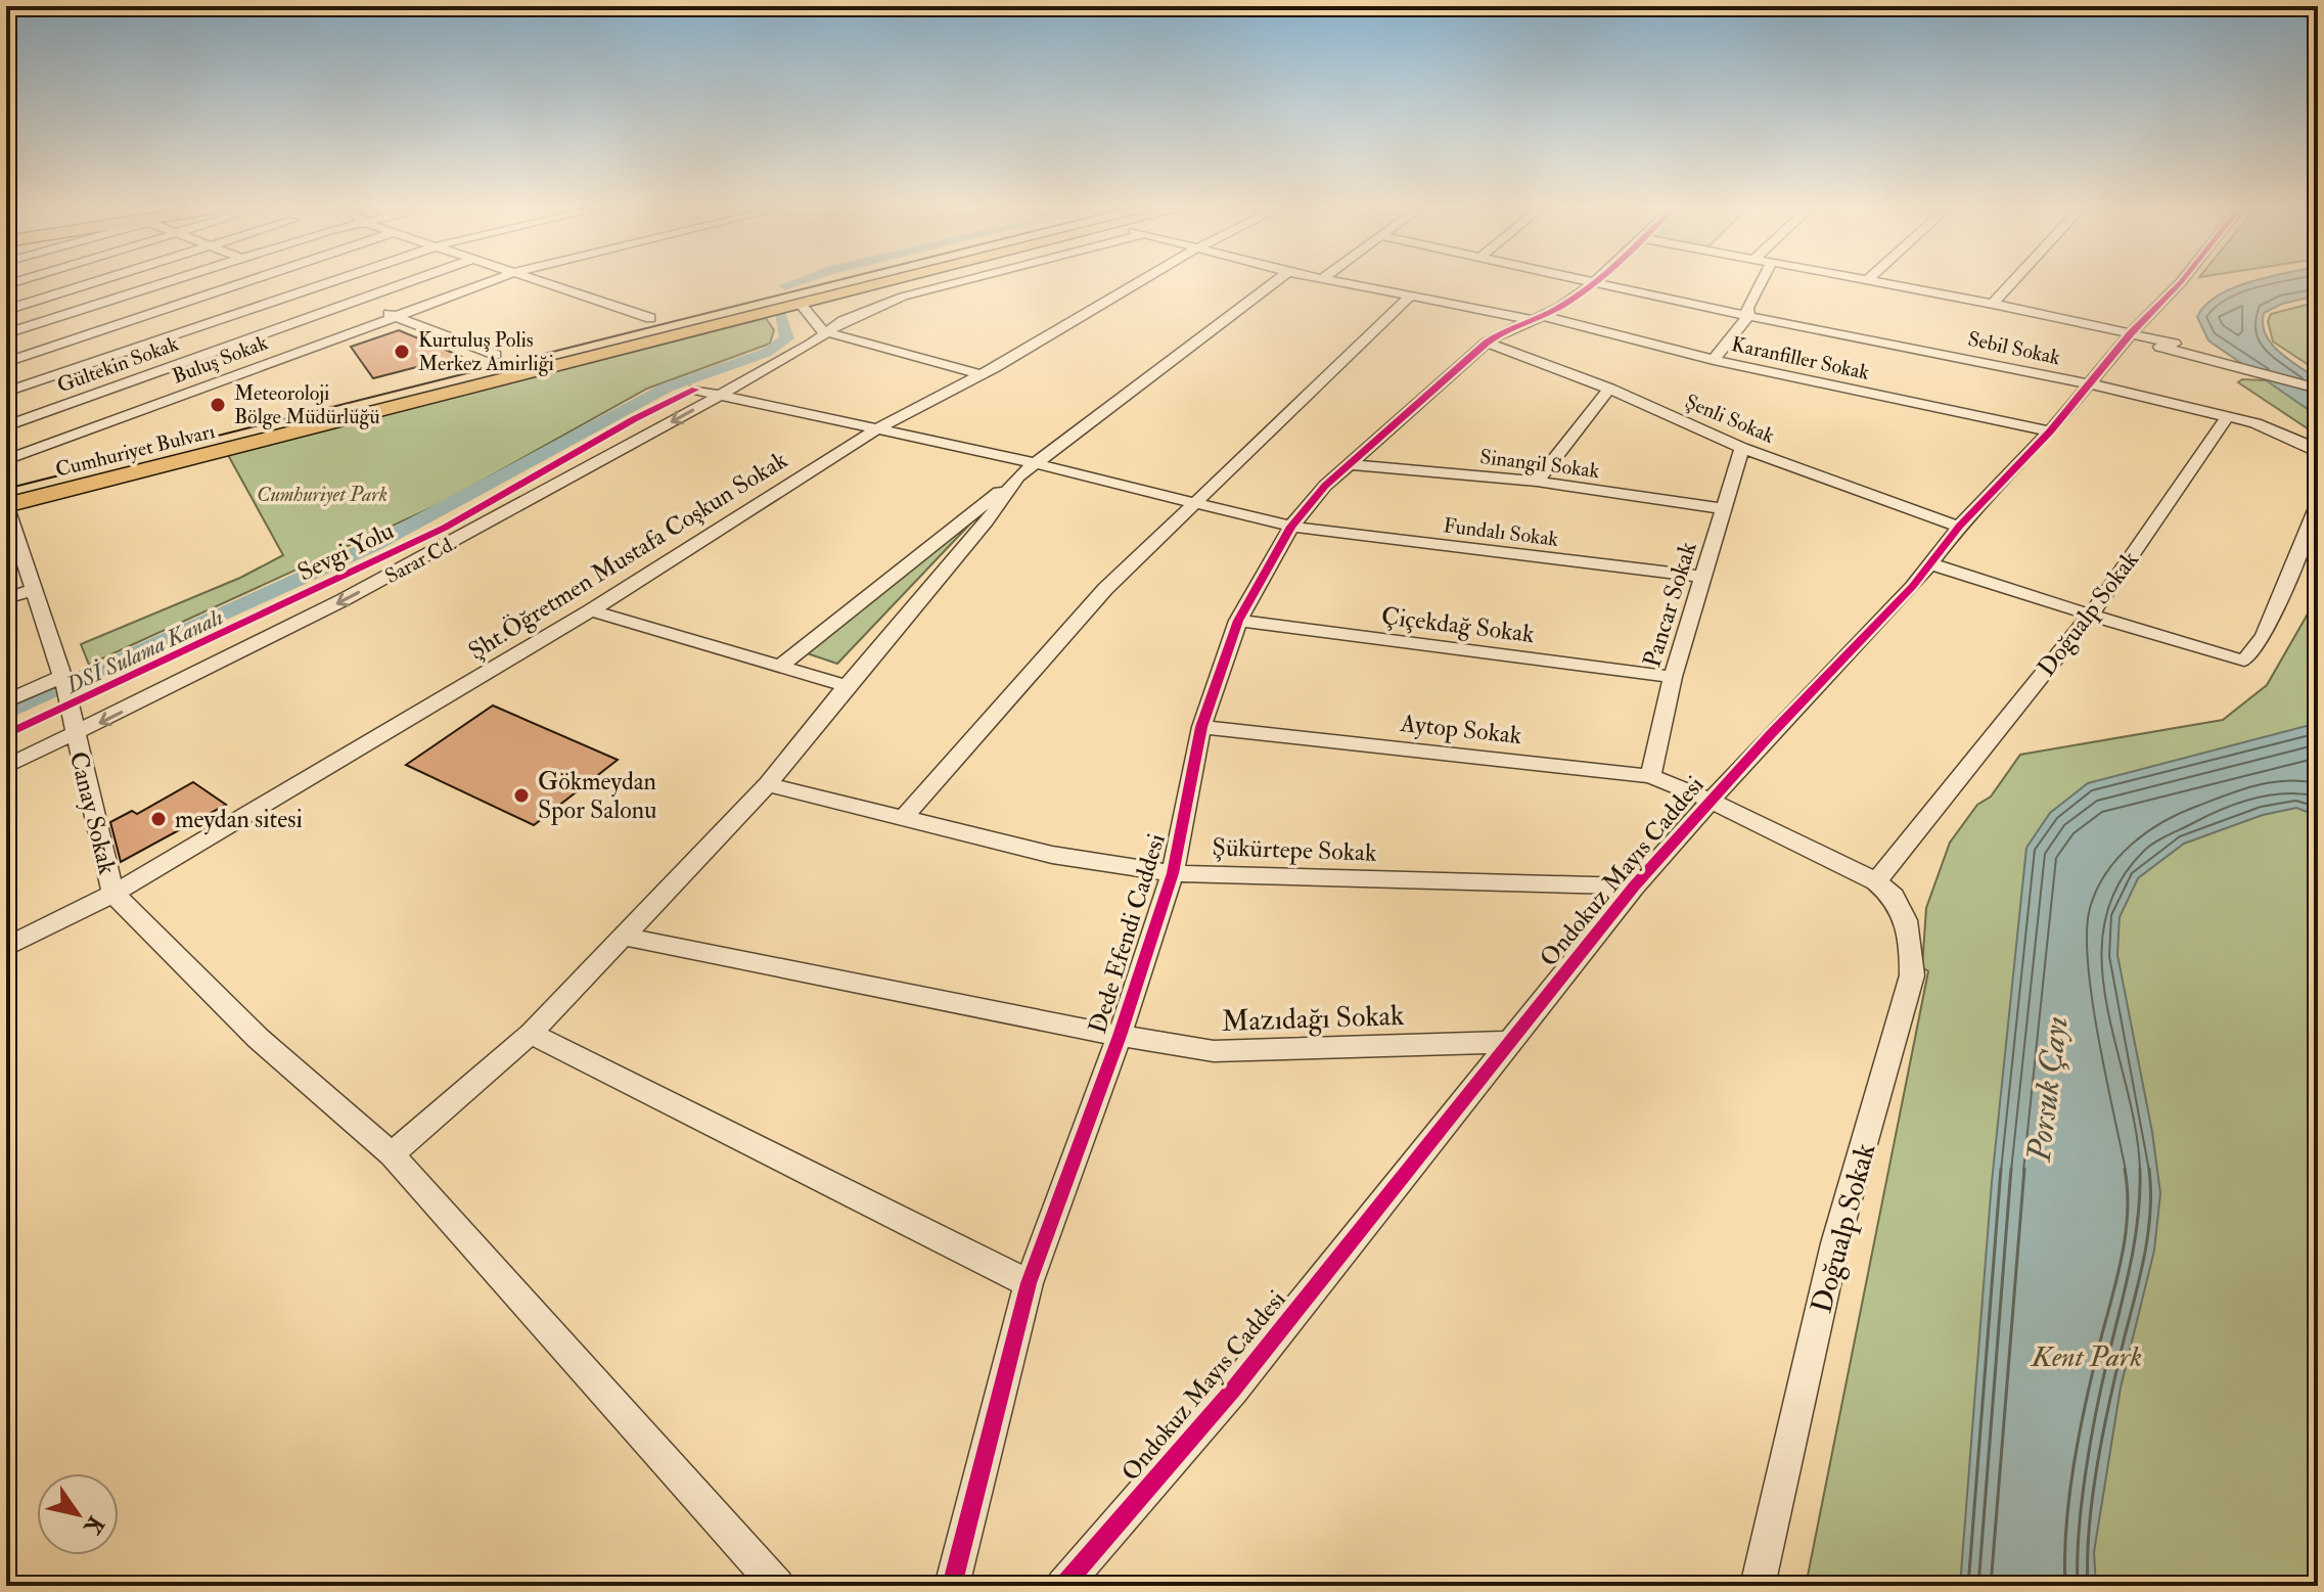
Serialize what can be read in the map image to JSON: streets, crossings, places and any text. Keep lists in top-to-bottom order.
{
  "streets": {
    "main road": ["Cumhuriyet Bulvarı"],
    "street": [
      "Sebil Sokak",
      "Karanfiller Sokak",
      "Buluş Sokak",
      "Gültekin Sokak",
      "Şenli Sokak",
      "Sinangil Sokak",
      "Fundalı Sokak",
      "Şht.Öğretmen Mustafa Coşkun Sokak",
      "Sarar Cd.",
      "Pancar Sokak",
      "Doğualp Sokak",
      "Çiçekdağ Sokak",
      "Aytop Sokak",
      "Canay Sokak",
      "Şükürtepe Sokak",
      "Ondokuz Mayıs Caddesi",
      "Dede Efendi Caddesi",
      "Mazıdağı Sokak"
    ],
    "cycle path": ["Sevgi Yolu"]
  },
  "crossings": [
    ["Sebil Sokak", "Doğualp Sokak"],
    ["Sebil Sokak", "Ondokuz Mayıs Caddesi"],
    ["Karanfiller Sokak", "Ondokuz Mayıs Caddesi"],
    ["Karanfiller Sokak", "Dede Efendi Caddesi"],
    ["Şenli Sokak", "Pancar Sokak"],
    ["Şenli Sokak", "Ondokuz Mayıs Caddesi"],
    ["Şenli Sokak", "Dede Efendi Caddesi"],
    ["Cumhuriyet Bulvarı", "Canay Sokak"],
    ["Sinangil Sokak", "Pancar Sokak"],
    ["Sinangil Sokak", "Dede Efendi Caddesi"],
    ["Fundalı Sokak", "Şht.Öğretmen Mustafa Coşkun Sokak"],
    ["Fundalı Sokak", "Sarar Cd."],
    ["Fundalı Sokak", "Pancar Sokak"],
    ["Fundalı Sokak", "Dede Efendi Caddesi"],
    ["Şht.Öğretmen Mustafa Coşkun Sokak", "Canay Sokak"],
    ["Sarar Cd.", "Canay Sokak"],
    ["Pancar Sokak", "Çiçekdağ Sokak"],
    ["Pancar Sokak", "Aytop Sokak"],
    ["Doğualp Sokak", "Aytop Sokak"],
    ["Doğualp Sokak", "Ondokuz Mayıs Caddesi"],
    ["Çiçekdağ Sokak", "Dede Efendi Caddesi"],
    ["Aytop Sokak", "Ondokuz Mayıs Caddesi"],
    ["Aytop Sokak", "Dede Efendi Caddesi"],
    ["Şükürtepe Sokak", "Ondokuz Mayıs Caddesi"],
    ["Şükürtepe Sokak", "Dede Efendi Caddesi"],
    ["Ondokuz Mayıs Caddesi", "Mazıdağı Sokak"],
    ["Dede Efendi Caddesi", "Mazıdağı Sokak"]
  ],
  "one_way": ["Sarar Cd."],
  "water": ["DSİ Sulama Kanalı", "Porsuk Çayı"],
  "parks": ["Cumhuriyet Park", "Kent Park"],
  "places": [
    "Kurtuluş Polis Merkez Amirliği",
    "Meteoroloji Bölge Müdürlüğü",
    "Gökmeydan Spor Salonu",
    "meydan sitesi"
  ],
  "north": "bottom right"
}
